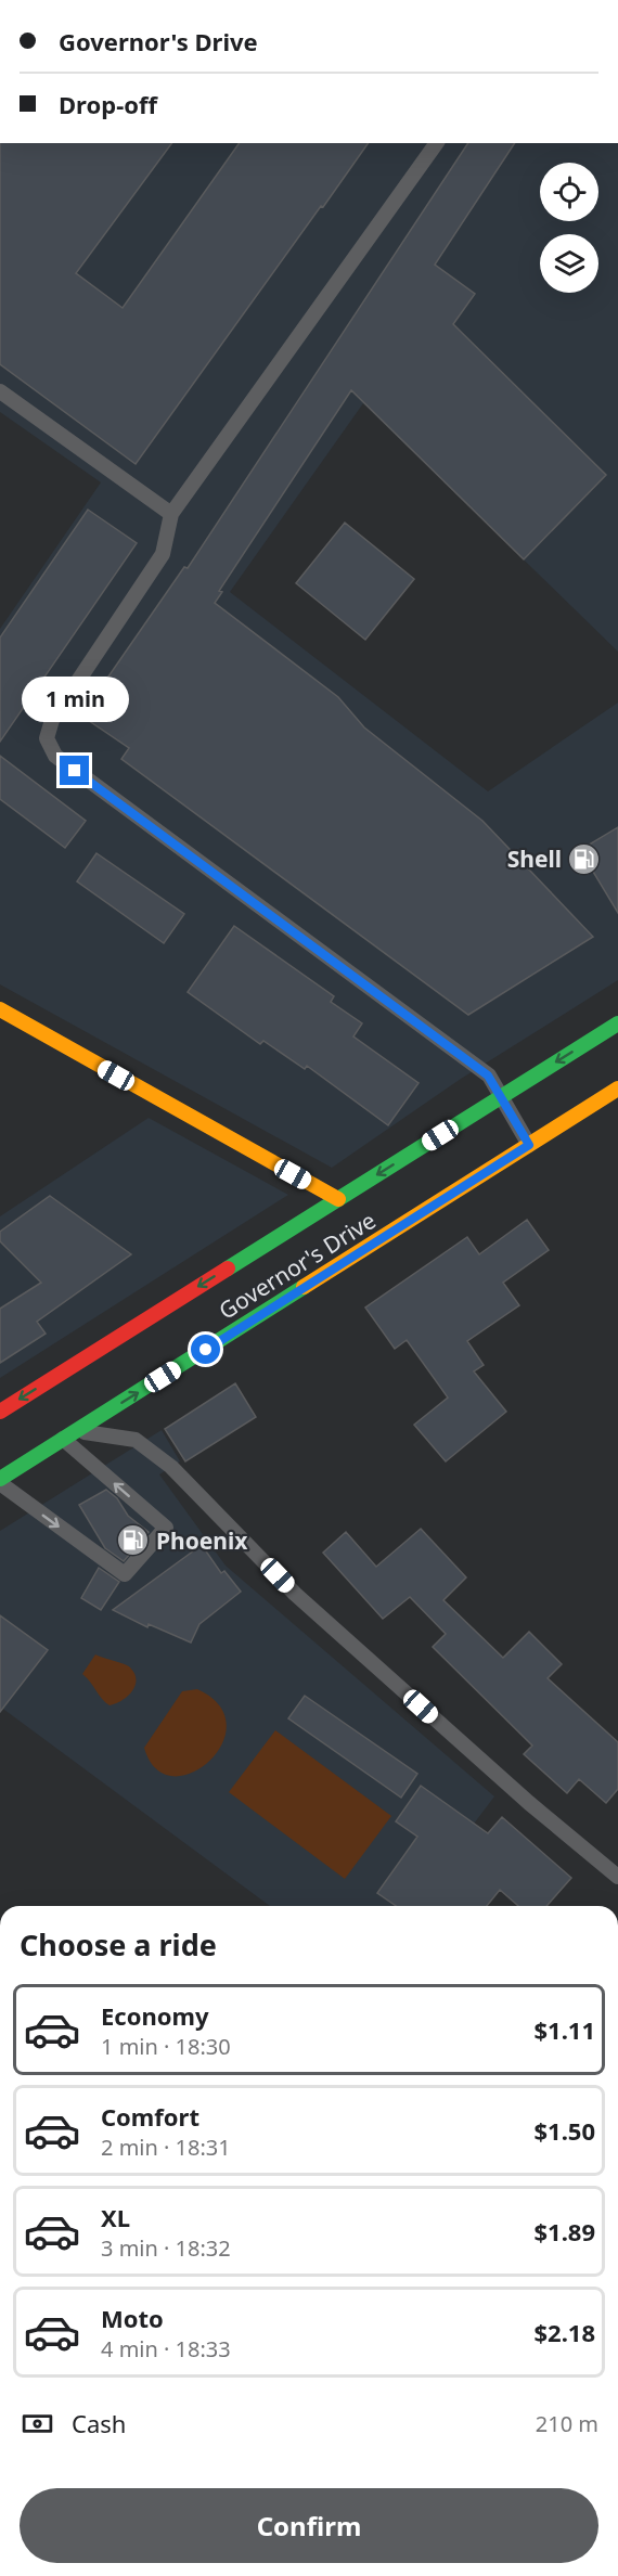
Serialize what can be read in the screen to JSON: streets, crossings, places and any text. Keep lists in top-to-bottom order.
{
  "streets": {
    "main road": ["Governor's Drive"]
  },
  "places": {
    "fuel station": ["Shell", "Phoenix"]
  },
  "page": {
    "banner": ["Governor's Drive", "Drop-off"],
    "bubble": "1 min",
    "heading": "Choose a ride",
    "list": [
      {
        "name": "Economy",
        "note": "1 min · 18:30",
        "value": "$1.11"
      },
      {
        "name": "Comfort",
        "note": "2 min · 18:31",
        "value": "$1.50"
      },
      {
        "name": "XL",
        "note": "3 min · 18:32",
        "value": "$1.89"
      },
      {
        "name": "Moto",
        "note": "4 min · 18:33",
        "value": "$2.18"
      }
    ],
    "pay": ["Cash", "210 m"],
    "buttons": "Confirm"
  }
}
